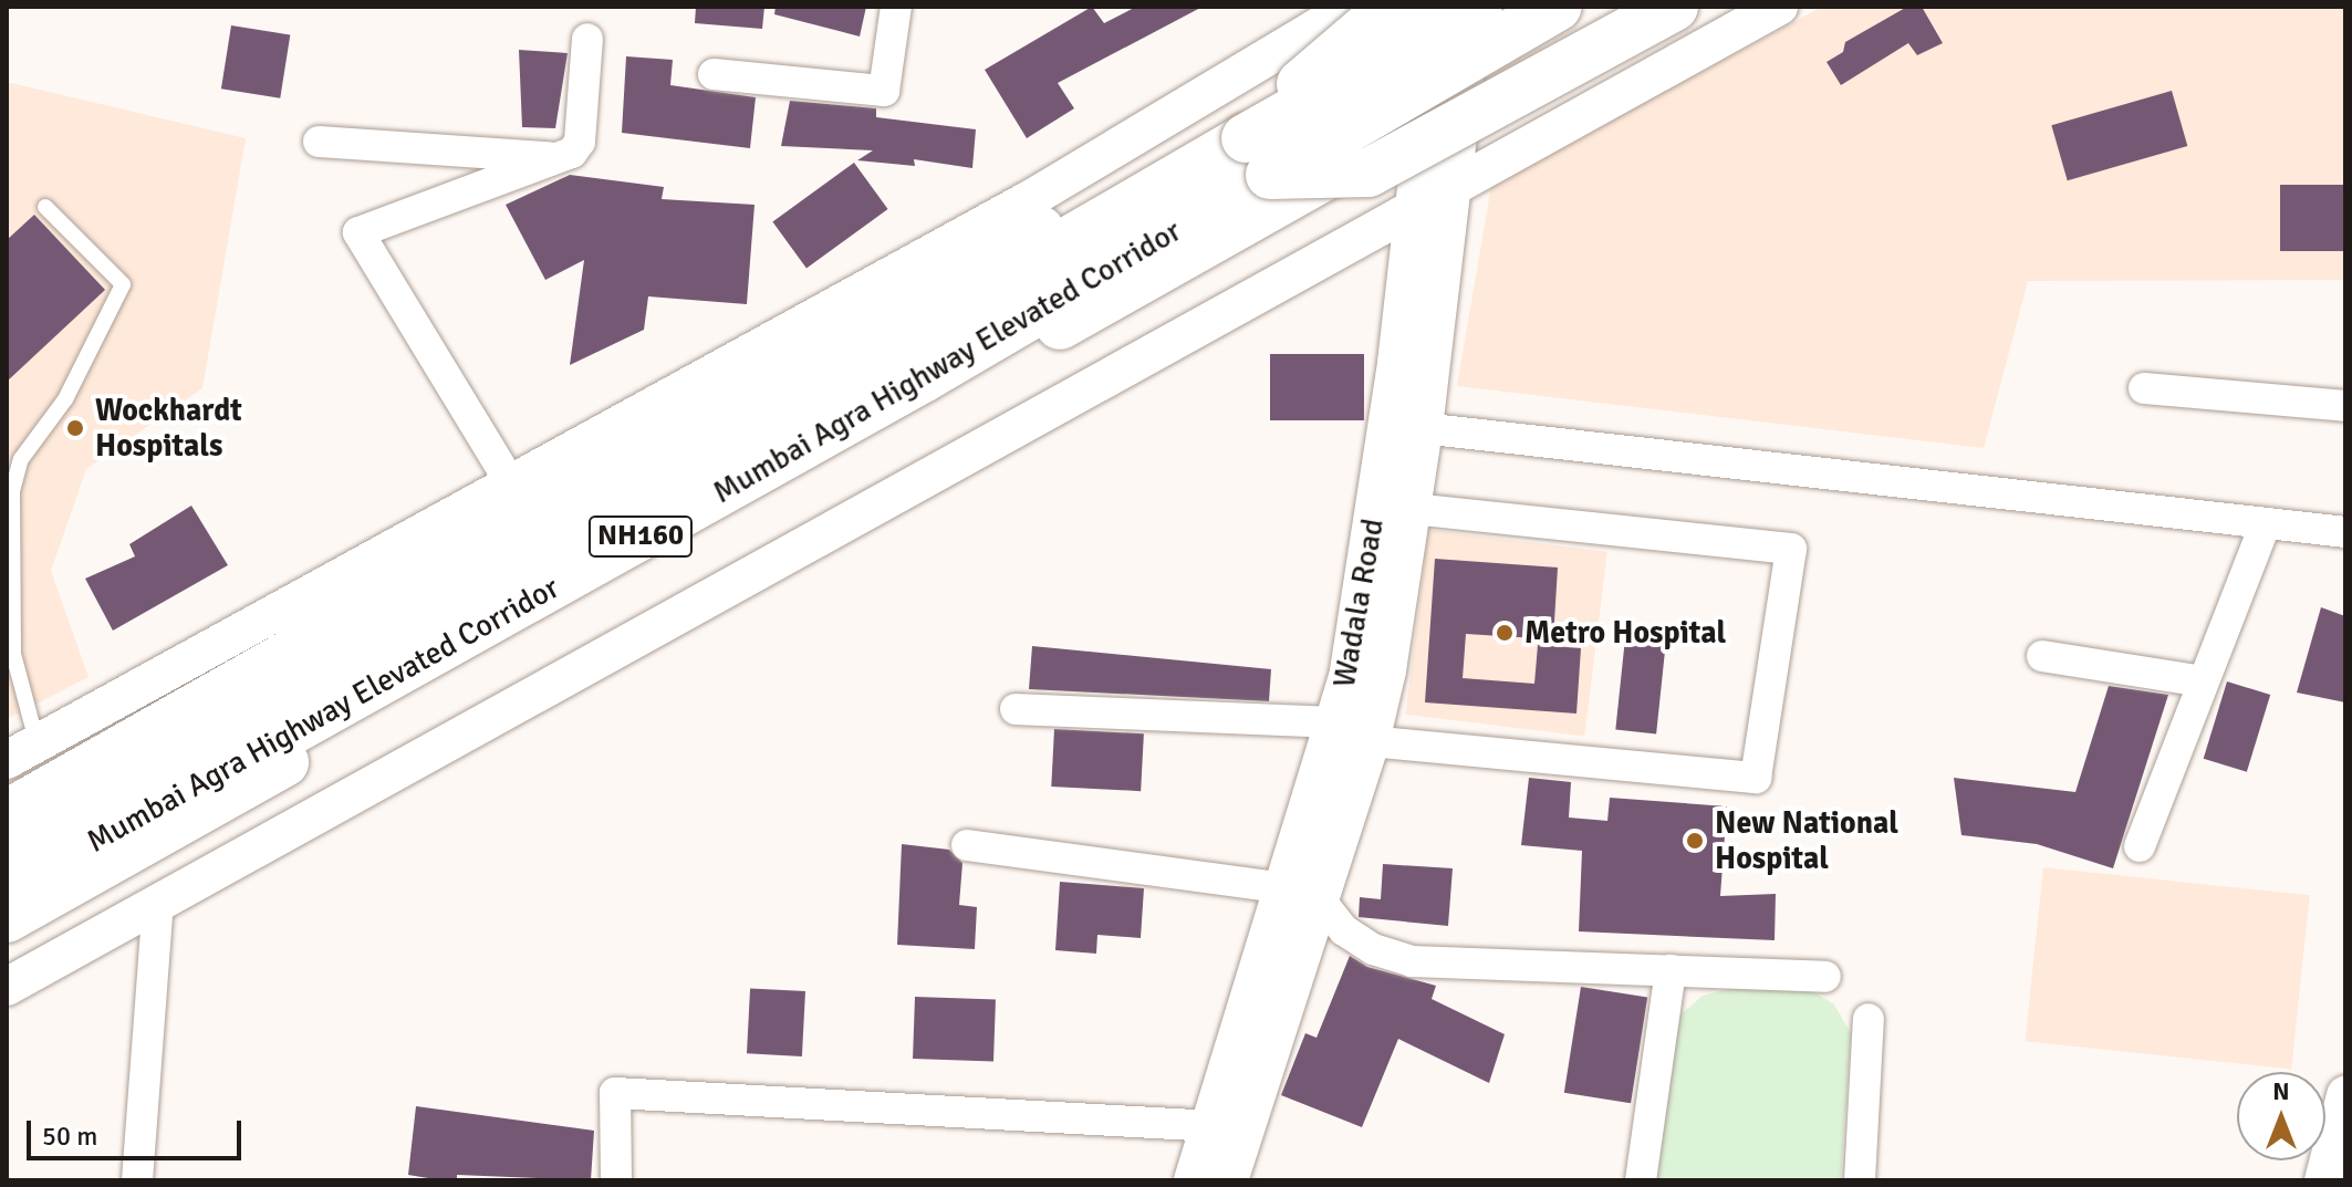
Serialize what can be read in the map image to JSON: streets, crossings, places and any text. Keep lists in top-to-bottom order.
{
  "streets": {
    "main road": ["Mumbai Agra Highway Elevated Corridor", "NH160", "Wadala Road"]
  },
  "places": ["Wockhardt Hospitals", "Metro Hospital", "New National Hospital"],
  "scale_bar": "50 m",
  "north": "top"
}
